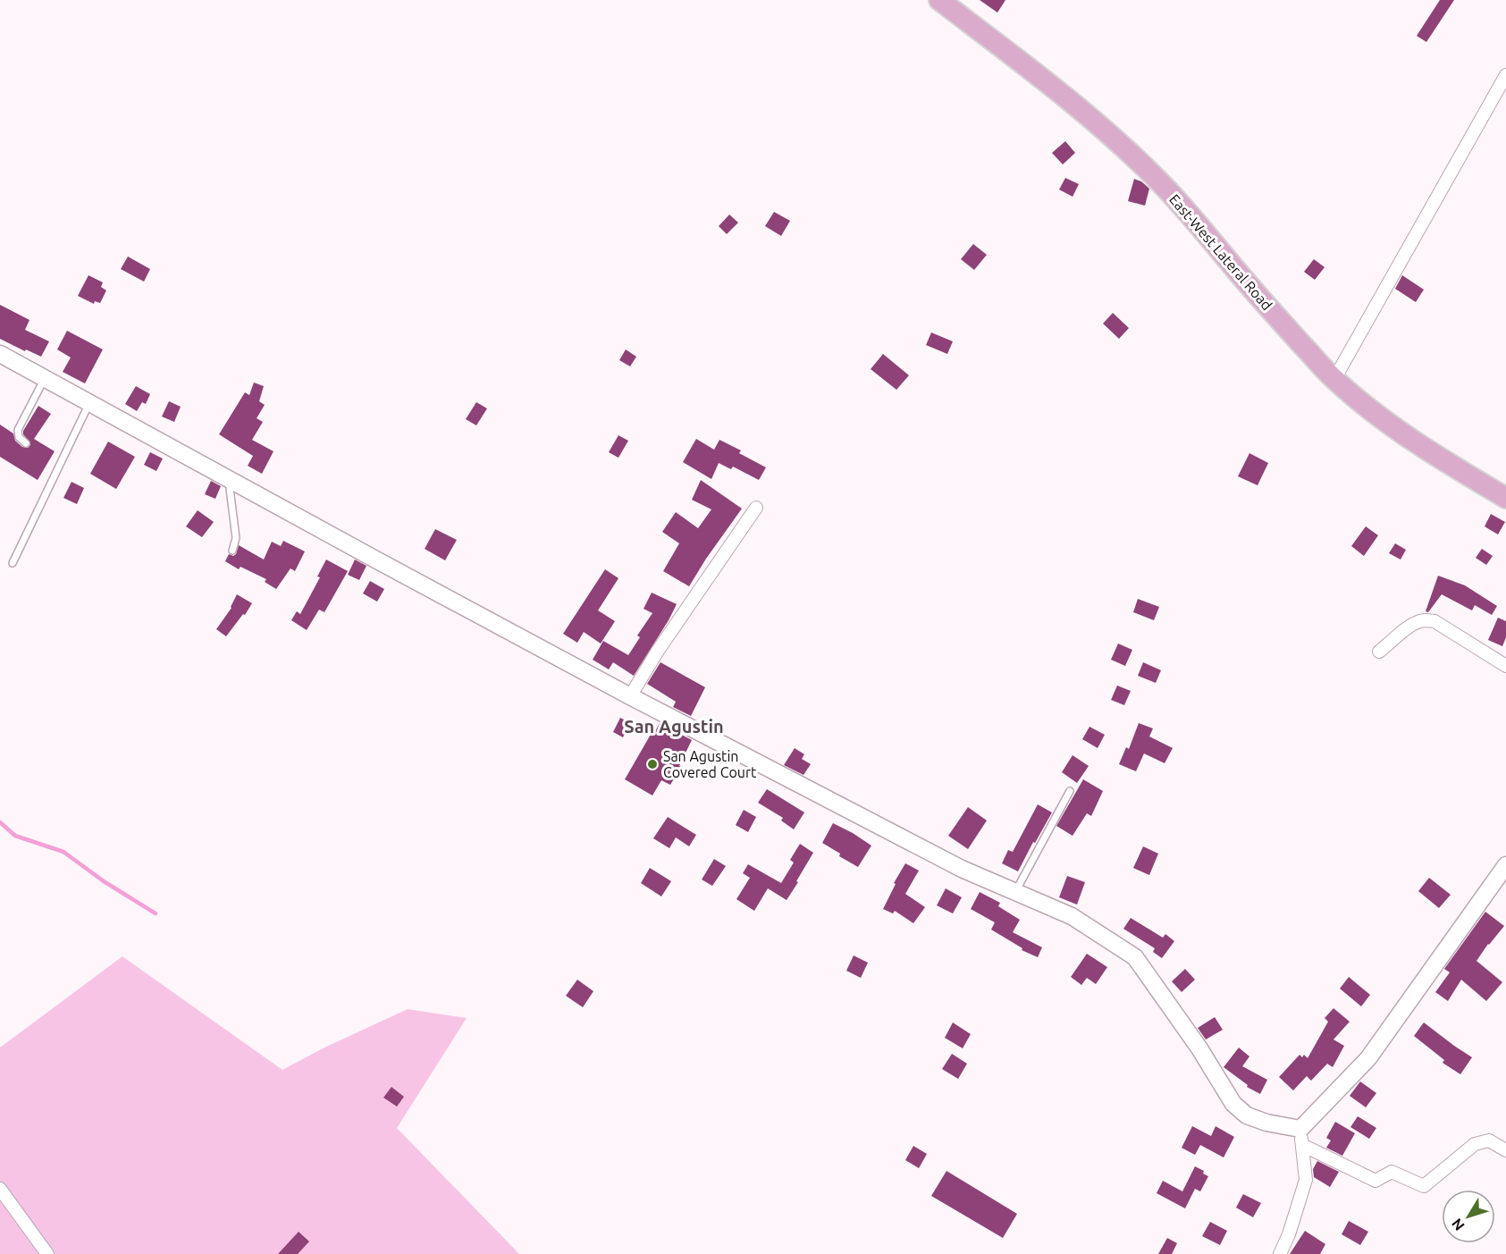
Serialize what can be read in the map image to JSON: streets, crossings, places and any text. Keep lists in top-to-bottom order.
{
  "streets": {
    "main road": ["East-West Lateral Road"]
  },
  "districts": ["San Agustin"],
  "places": ["San Agustin Covered Court"],
  "north": "bottom left"
}
